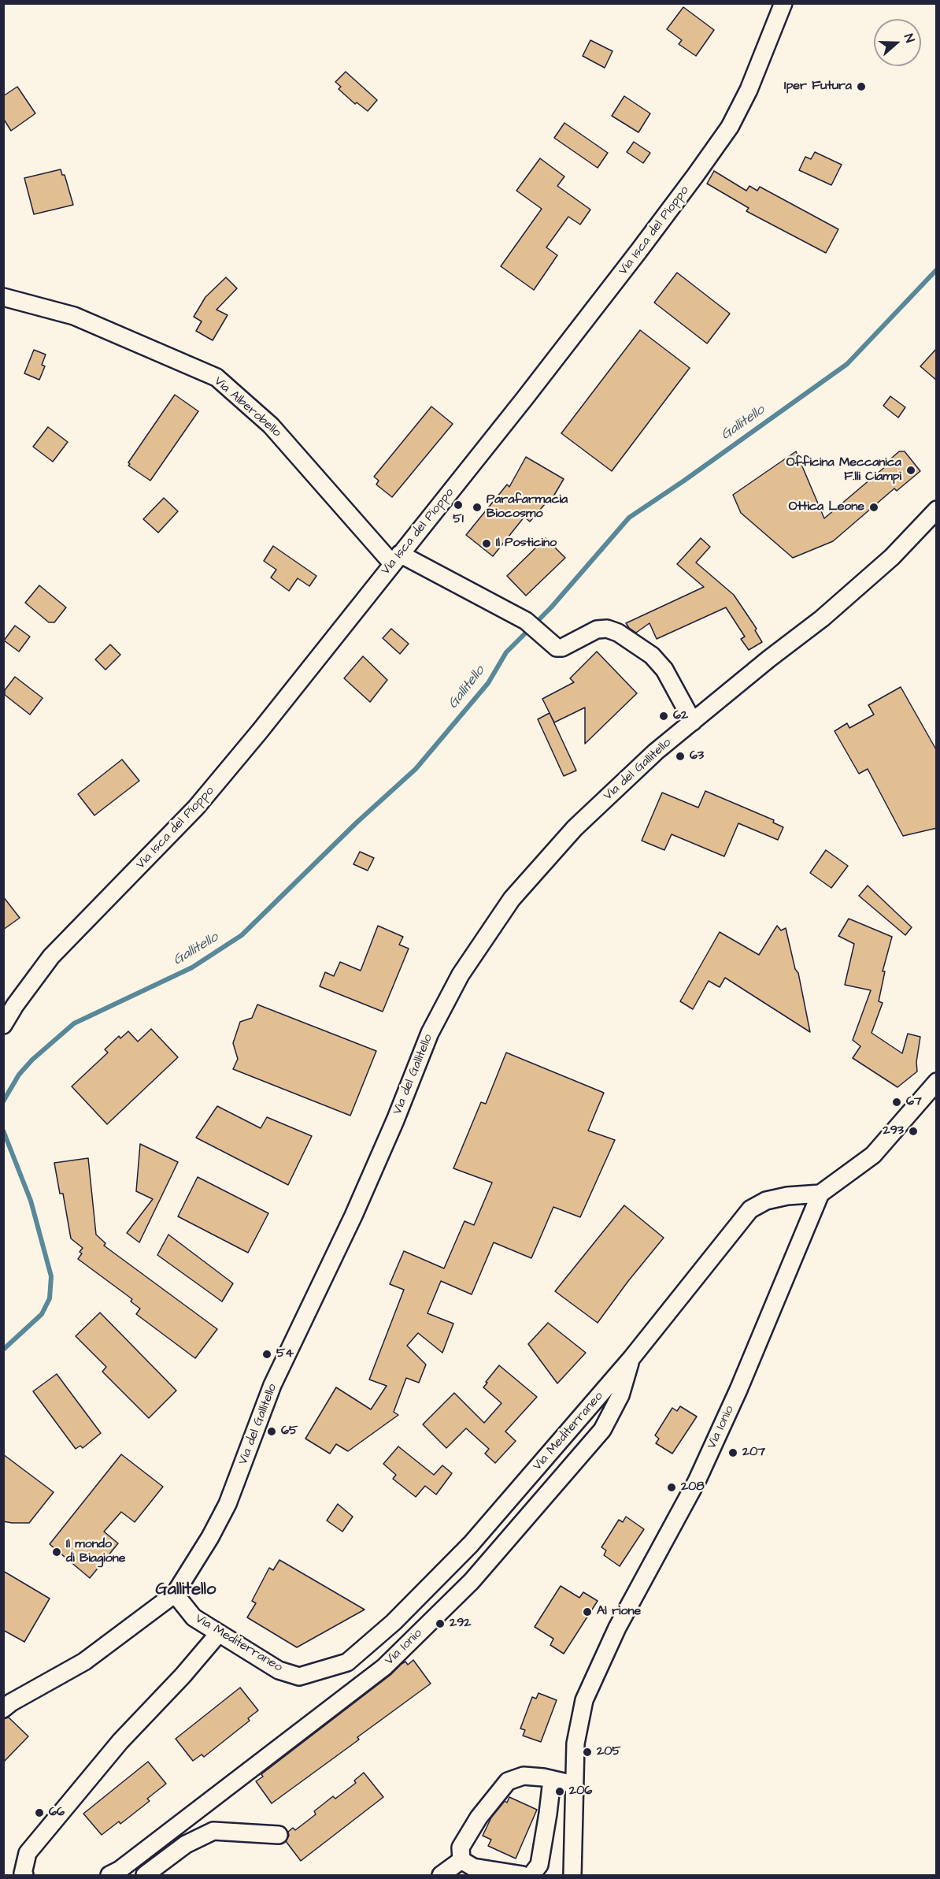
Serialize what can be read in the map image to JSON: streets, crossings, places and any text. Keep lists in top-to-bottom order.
{
  "streets": {
    "street": [
      "Via Isca del Pioppo",
      "Via Alberobello",
      "Via del Gallitello",
      "Via Ionio",
      "Via Mediterraneo"
    ]
  },
  "crossings": [
    ["Via Isca del Pioppo", "Via Alberobello"],
    ["Via del Gallitello", "Via Mediterraneo"],
    ["Via Ionio", "Via Mediterraneo"]
  ],
  "districts": ["Gallitello"],
  "water": ["Gallitello"],
  "places": [
    "Iper Futura",
    "Officina Meccanica F.lli Ciampi",
    "51",
    "Parafarmacia Biocosmo",
    "Ottica Leone",
    "Il Posticino",
    "62",
    "63",
    "67",
    "293",
    "54",
    "65",
    "207",
    "208",
    "Il mondo di Biagione",
    "Al rione",
    "292",
    "205",
    "206",
    "66"
  ],
  "north": "right"
}
